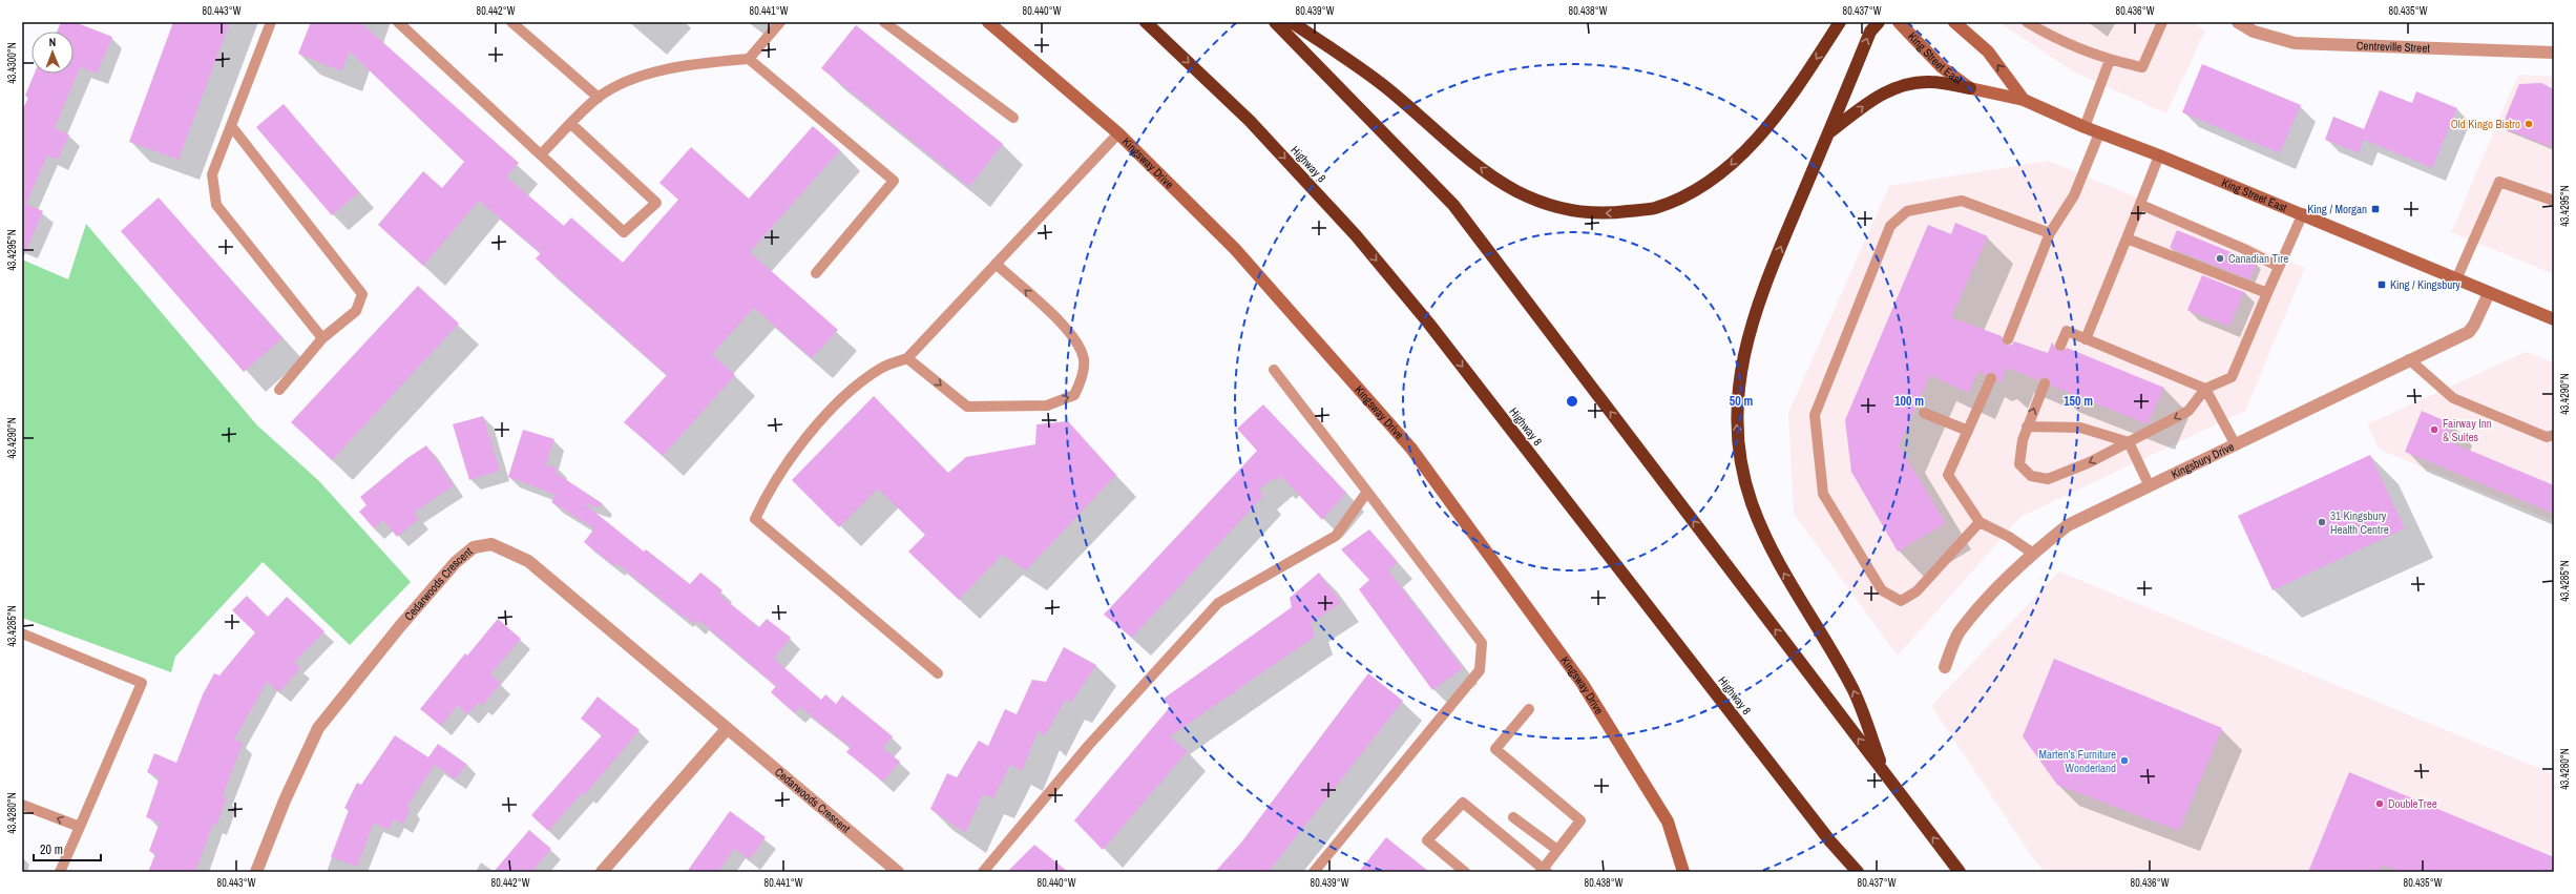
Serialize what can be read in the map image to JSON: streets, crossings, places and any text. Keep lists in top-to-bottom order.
{
  "streets": {
    "highway": ["Highway 8"],
    "street": [
      "Centreville Street",
      "King Street East",
      "Kingsway Drive",
      "Kingsbury Drive",
      "Cedarwoods Crescent"
    ]
  },
  "crossings": [
    ["King Street East", "Kingsbury Drive"]
  ],
  "places": {
    "other": [
      "Old Kingo Bistro",
      "Canadian Tire",
      "Fairway Inn & Suites",
      "31 Kingsbury Health Centre",
      "Marten's Furniture Wonderland",
      "DoubleTree"
    ],
    "transit": ["King / Morgan", "King / Kingsbury"]
  },
  "scale_bar": "20 m",
  "north": "top",
  "coordinates": [
    "80.443°W",
    "80.442°W",
    "80.441°W",
    "80.440°W",
    "80.439°W",
    "80.438°W",
    "80.437°W",
    "80.436°W",
    "80.435°W",
    "43.4300°N",
    "43.4295°N",
    "43.4290°N",
    "43.4285°N",
    "43.4280°N"
  ],
  "rings": ["50 m", "100 m", "150 m"]
}
